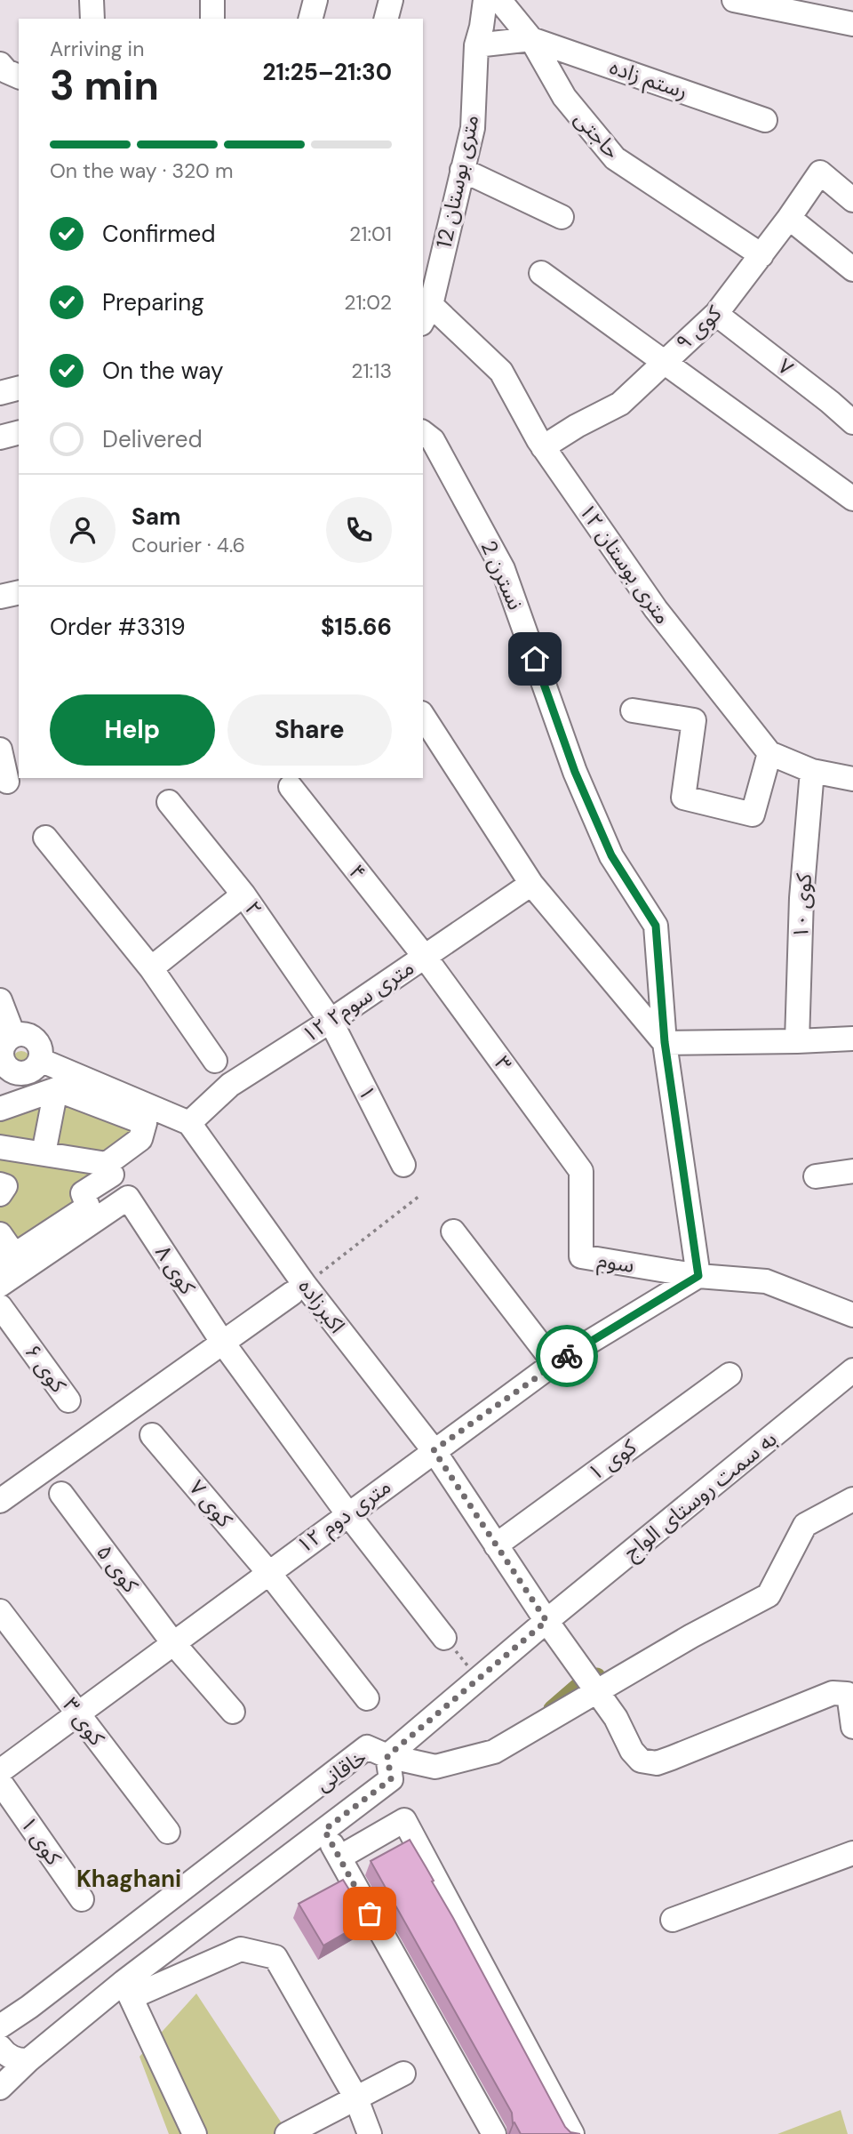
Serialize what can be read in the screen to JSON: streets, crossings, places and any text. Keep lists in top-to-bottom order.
{
  "streets": {
    "street": [
      "رستم زاده",
      "حاجتی",
      "12 متری بوستان",
      "کوی ۹",
      "۷",
      "۱۲ متری بوستان",
      "نسترن 2",
      "۴",
      "کوی ۱۰",
      "۲",
      "۱۲ متری سوم۲",
      "۳",
      "۱",
      "سوم",
      "کوی ۸",
      "اکبرزاده",
      "کوی ۶",
      "کوی ۱",
      "به سمت روستای الواج",
      "کوی ۷",
      "۱۲ متری دوم",
      "کوی ۵",
      "کوی ۳",
      "خاقانی"
    ]
  },
  "crossings": [
    ["رستم زاده", "حاجتی"],
    ["حاجتی", "کوی ۹"],
    ["12 متری بوستان", "۱۲ متری بوستان"],
    ["کوی ۹", "۷"],
    ["کوی ۹", "۱۲ متری بوستان"],
    ["۱۲ متری بوستان", "کوی ۱۰"],
    ["نسترن 2", "سوم"],
    ["نسترن 2", "۱۲ متری دوم"],
    ["۴", "۱۲ متری سوم۲"],
    ["۴", "۳"],
    ["۲", "۱۲ متری سوم۲"],
    ["۲", "۱"],
    ["۱۲ متری سوم۲", "۳"],
    ["۱۲ متری سوم۲", "۱"],
    ["۱۲ متری سوم۲", "اکبرزاده"],
    ["۳", "سوم"],
    ["سوم", "۱۲ متری دوم"],
    ["کوی ۸", "۱۲ متری دوم"],
    ["اکبرزاده", "کوی ۱"],
    ["اکبرزاده", "به سمت روستای الواج"],
    ["اکبرزاده", "۱۲ متری دوم"],
    ["به سمت روستای الواج", "خاقانی"],
    ["کوی ۷", "۱۲ متری دوم"],
    ["۱۲ متری دوم", "کوی ۵"],
    ["۱۲ متری دوم", "کوی ۳"]
  ],
  "districts": ["Khaghani"],
  "page": {
    "heading": ["3 min", "Arriving in", "21:25–21:30"],
    "panel": [
      "Sam",
      "Courier · 4.6",
      "Order #3319",
      "$15.66"
    ],
    "bar": "On the way · 320 m",
    "list": [
      ["Confirmed", "21:01"],
      ["Preparing", "21:02"],
      ["On the way", "21:13"],
      "Delivered"
    ],
    "buttons": ["Help", "Share"]
  }
}
